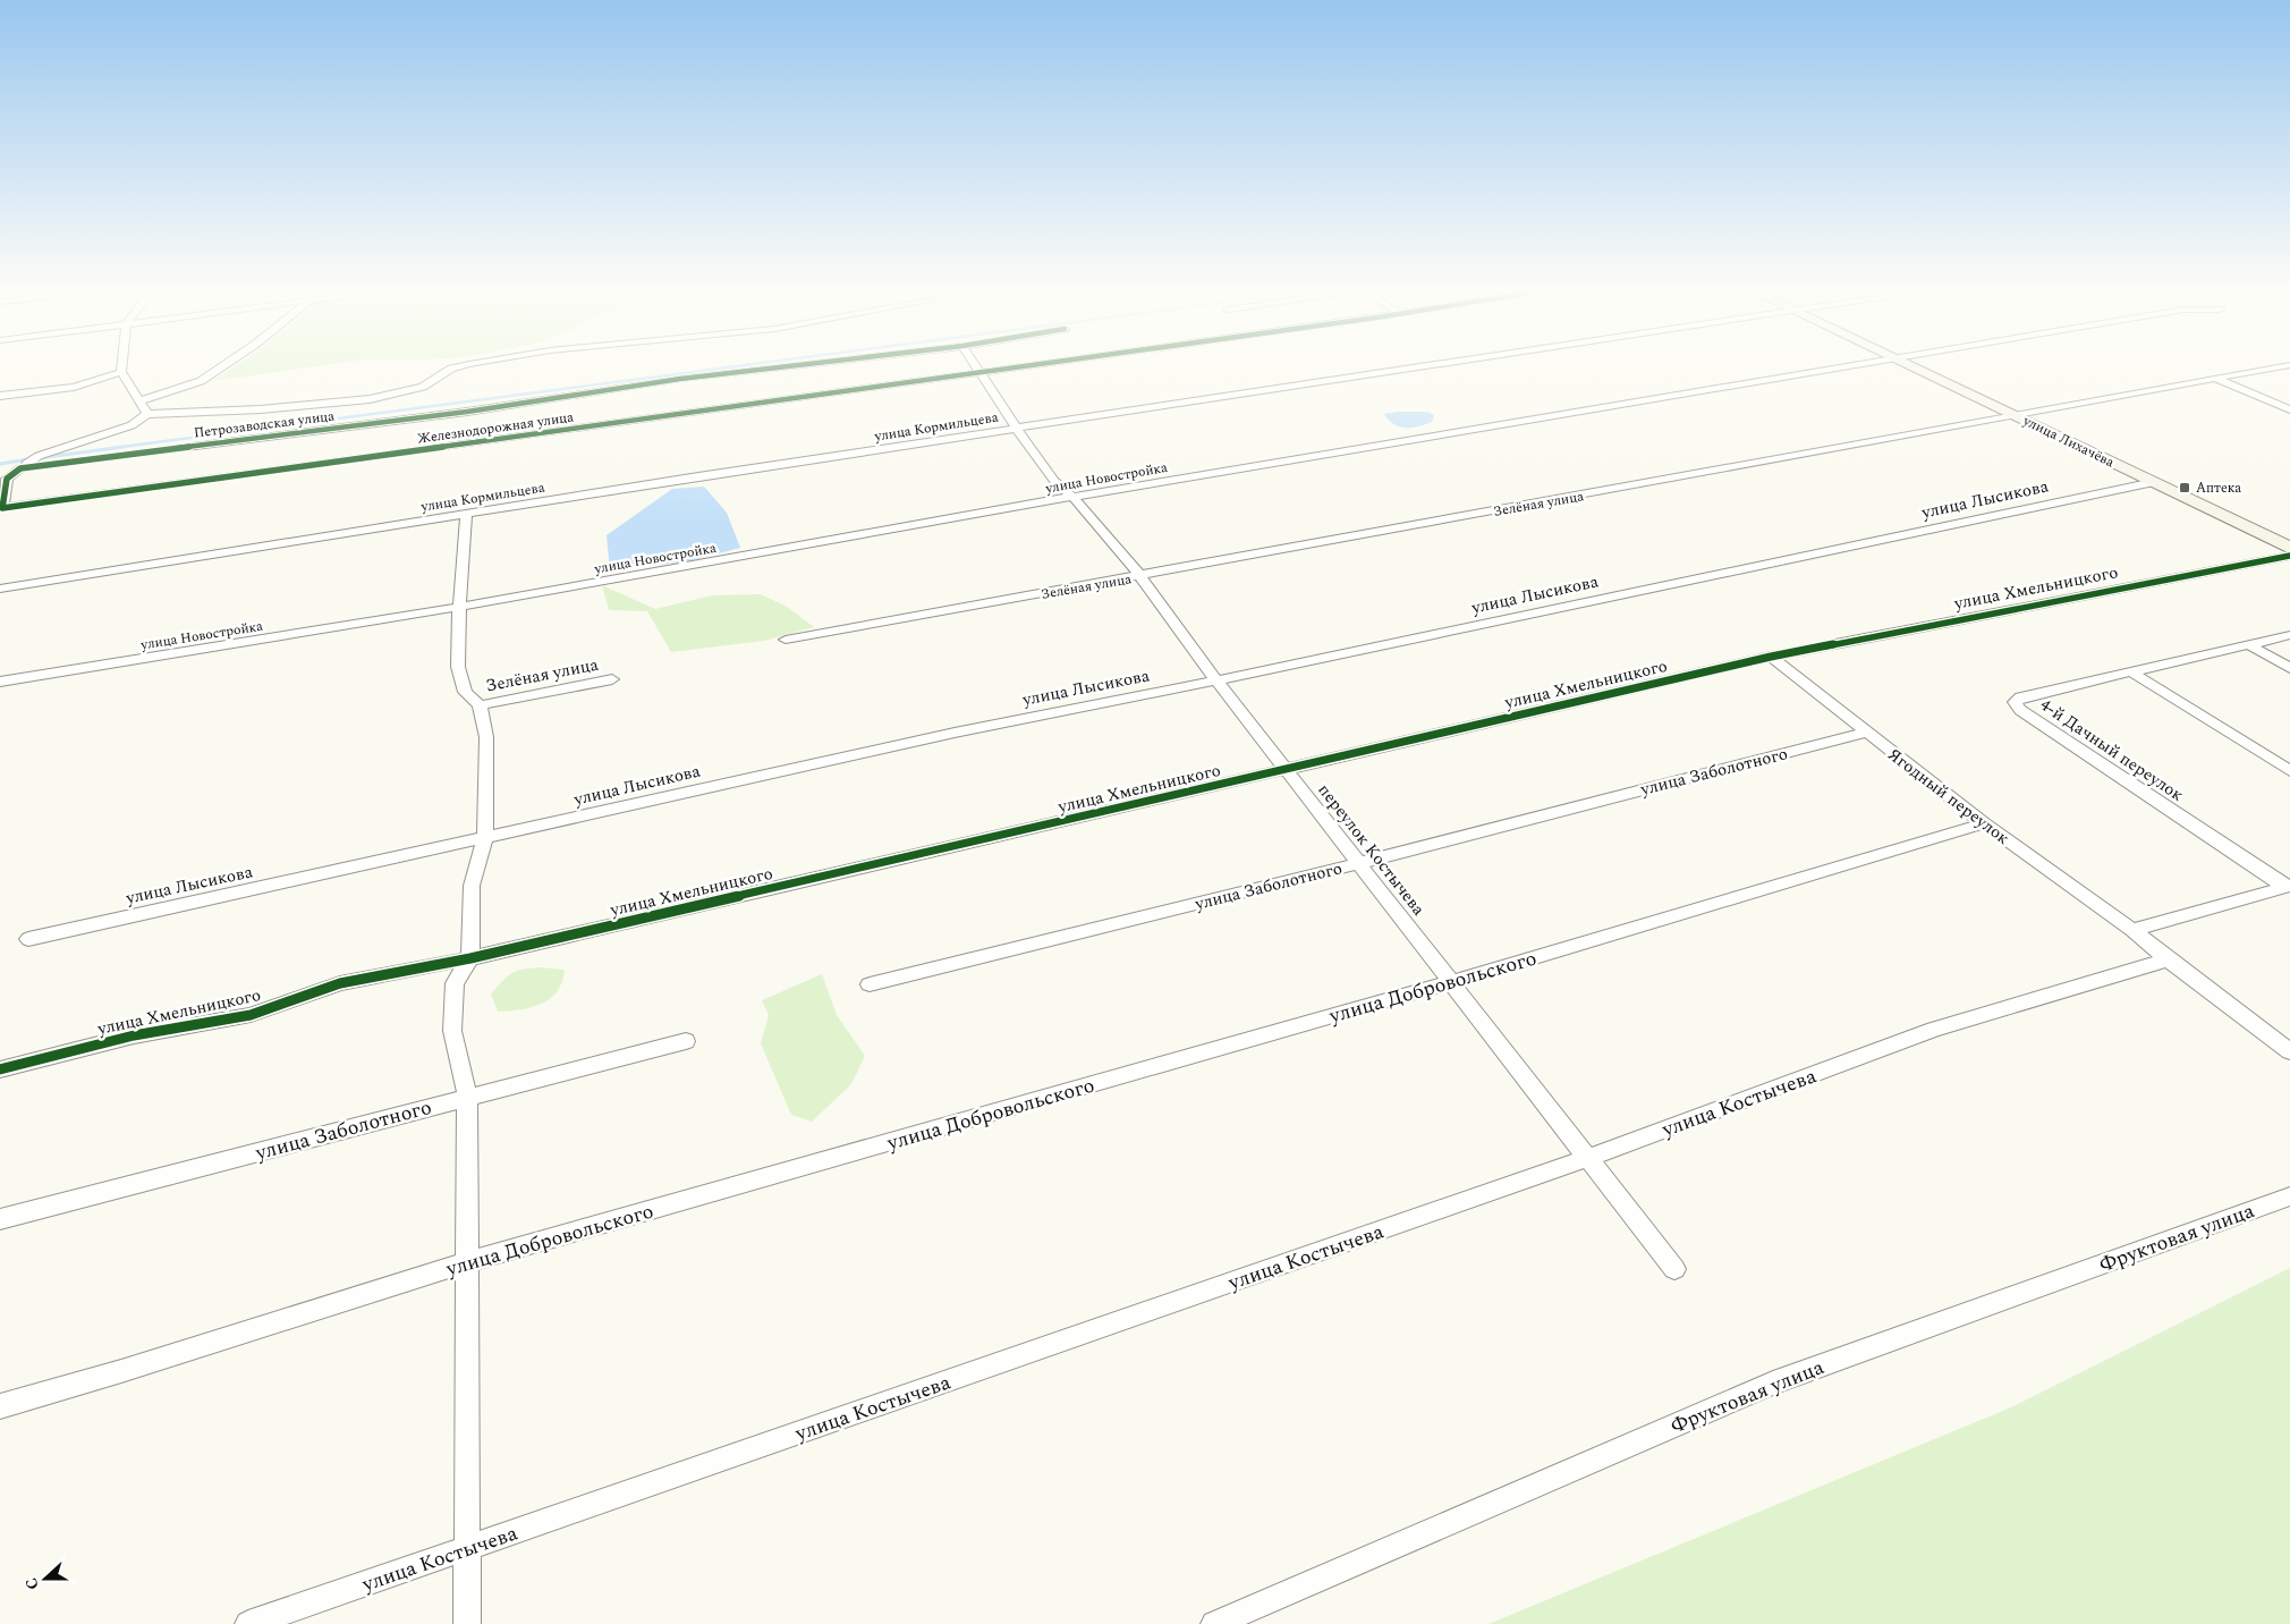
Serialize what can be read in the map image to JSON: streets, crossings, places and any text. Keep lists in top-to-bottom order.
{
  "streets": {
    "main road": ["улица Лихачёва"],
    "street": [
      "Петрозаводская улица",
      "улица Кормильцева",
      "Железнодорожная улица",
      "улица Новостройка",
      "улица Лысикова",
      "Зелёная улица",
      "улица Хмельницкого",
      "4-й Дачный переулок",
      "улица Заболотного",
      "Ягодный переулок",
      "переулок Костычева",
      "улица Добровольского",
      "улица Костычева",
      "Фруктовая улица"
    ]
  },
  "crossings": [
    ["Петрозаводская улица", "Железнодорожная улица"],
    ["улица Кормильцева", "переулок Костычева"],
    ["Железнодорожная улица", "переулок Костычева"],
    ["улица Лихачёва", "улица Лысикова"],
    ["улица Лихачёва", "Зелёная улица"],
    ["улица Новостройка", "переулок Костычева"],
    ["улица Лысикова", "переулок Костычева"],
    ["Зелёная улица", "переулок Костычева"],
    ["улица Хмельницкого", "Ягодный переулок"],
    ["улица Хмельницкого", "переулок Костычева"],
    ["улица Заболотного", "Ягодный переулок"],
    ["улица Заболотного", "переулок Костычева"],
    ["Ягодный переулок", "улица Добровольского"],
    ["переулок Костычева", "улица Добровольского"],
    ["переулок Костычева", "улица Костычева"]
  ],
  "places": {
    "transit": ["Аптека"]
  },
  "north": "left"
}
